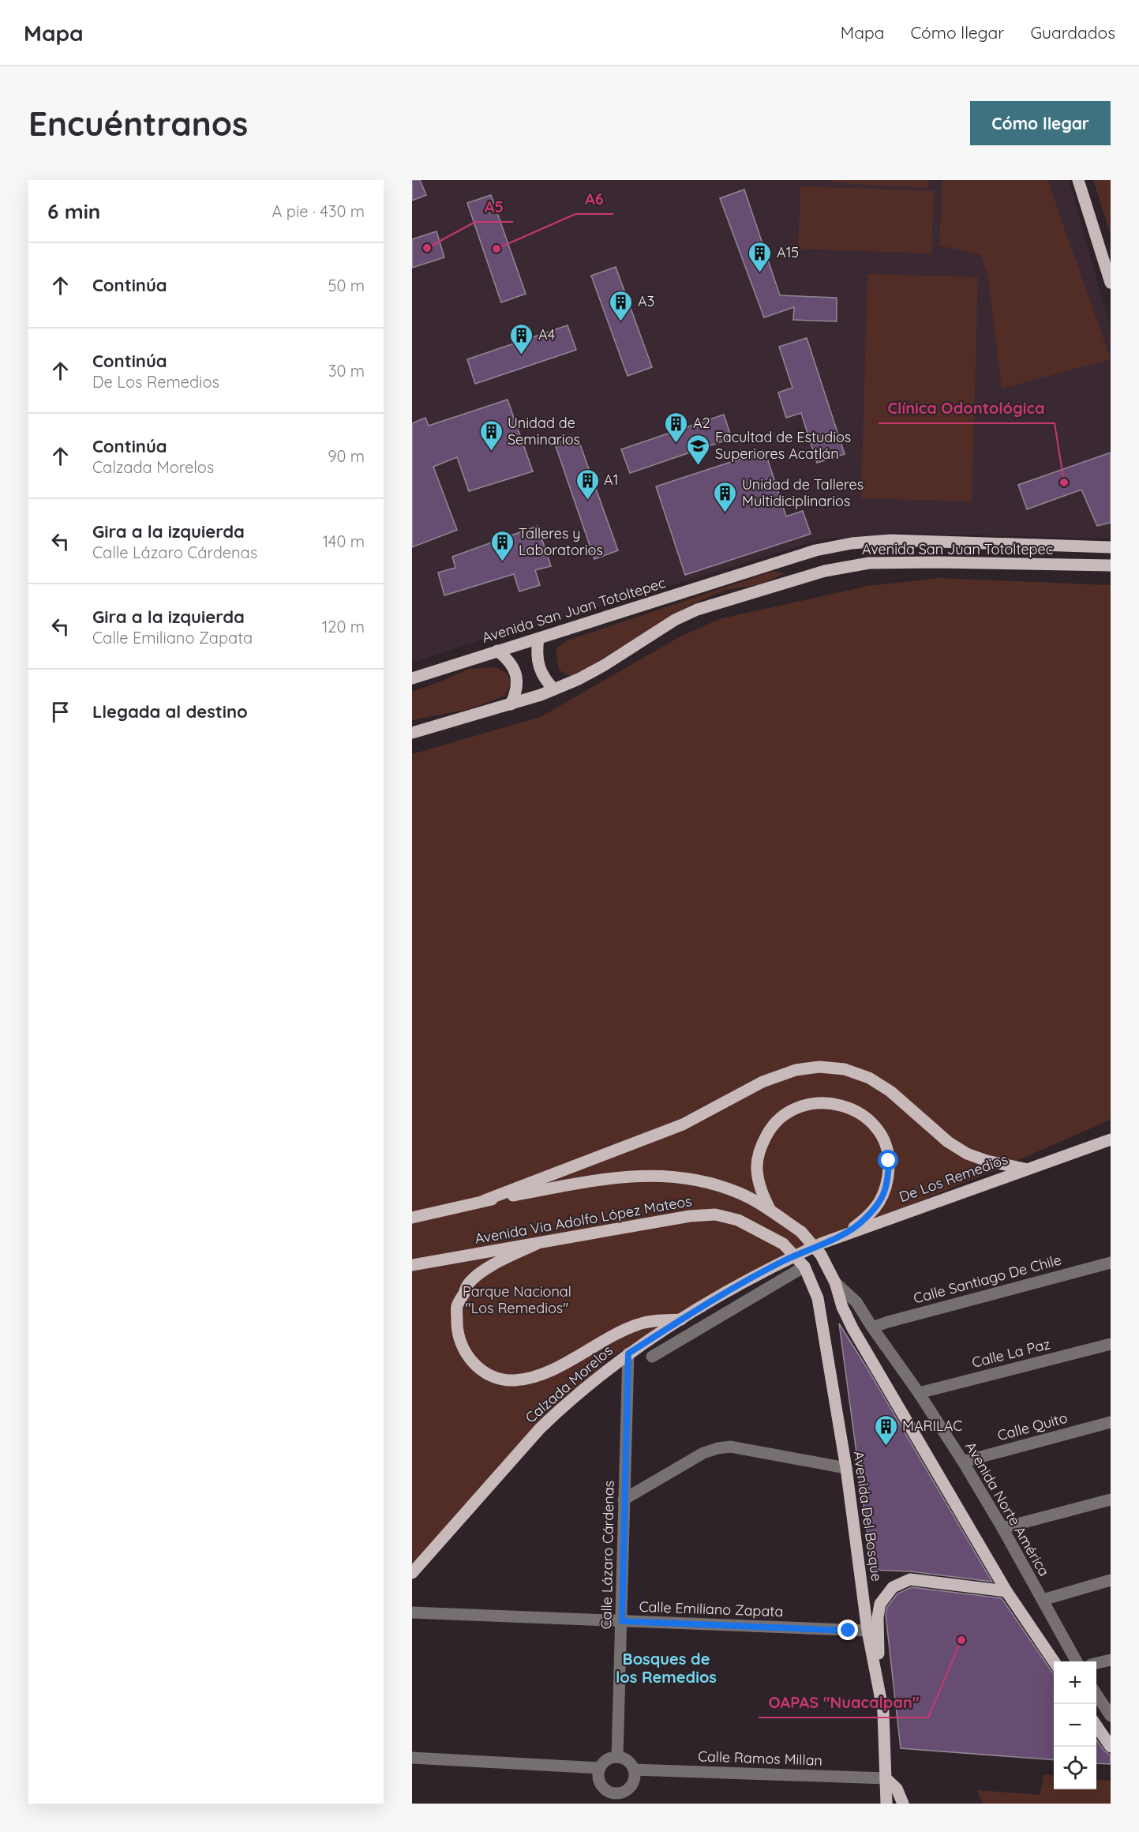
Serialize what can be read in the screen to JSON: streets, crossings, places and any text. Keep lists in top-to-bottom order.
{
  "streets": {
    "main road": [
      "Avenida San Juan Totoltepec",
      "De Los Remedios",
      "Avenida Via Adolfo López Mateos",
      "Calzada Morelos",
      "Avenida Norte América",
      "Avenida Del Bosque"
    ],
    "street": [
      "Calle Santiago De Chile",
      "Calle La Paz",
      "Calle Quito",
      "Calle Lázaro Cárdenas",
      "Calle Emiliano Zapata",
      "Calle Ramos Millan"
    ]
  },
  "crossings": [
    ["De Los Remedios", "Calzada Morelos"],
    ["Avenida Via Adolfo López Mateos", "Avenida Norte América"],
    ["Avenida Via Adolfo López Mateos", "Avenida Del Bosque"],
    ["Calle Santiago De Chile", "Avenida Norte América"],
    ["Calle La Paz", "Avenida Norte América"],
    ["Calzada Morelos", "Calle Lázaro Cárdenas"],
    ["Calle Quito", "Avenida Norte América"],
    ["Avenida Del Bosque", "Calle Emiliano Zapata"],
    ["Avenida Del Bosque", "Calle Ramos Millan"],
    ["Calle Lázaro Cárdenas", "Calle Emiliano Zapata"],
    ["Calle Lázaro Cárdenas", "Calle Ramos Millan"]
  ],
  "districts": ["Bosques de los Remedios"],
  "parks": ["Parque Nacional \"Los Remedios\""],
  "places": {
    "other": [
      "A5",
      "A6",
      "Clínica Odontológica",
      "OAPAS \"Nuacalpan\""
    ],
    "building": [
      "A15",
      "A3",
      "A4",
      "A2",
      "Unidad de Seminarios",
      "A1",
      "Unidad de Talleres Multidiciplinarios",
      "Talleres y Laboratorios",
      "MARILAC"
    ],
    "school or university": ["Facultad de Estudios Superiores Acatlán"]
  },
  "page": {
    "header": "Mapa",
    "nav": ["Mapa", "Cómo llegar", "Guardados"],
    "buttons": "Cómo llegar",
    "title": "Encuéntranos",
    "heading": ["6 min", "A pie · 430 m"],
    "list": [
      ["Continúa", "50 m"],
      ["Continúa", "De Los Remedios", "30 m"],
      ["Continúa", "Calzada Morelos", "90 m"],
      ["Gira a la izquierda", "Calle Lázaro Cárdenas", "140 m"],
      ["Gira a la izquierda", "Calle Emiliano Zapata", "120 m"],
      "Llegada al destino"
    ],
    "map_buttons": ["+", "−"]
  }
}
